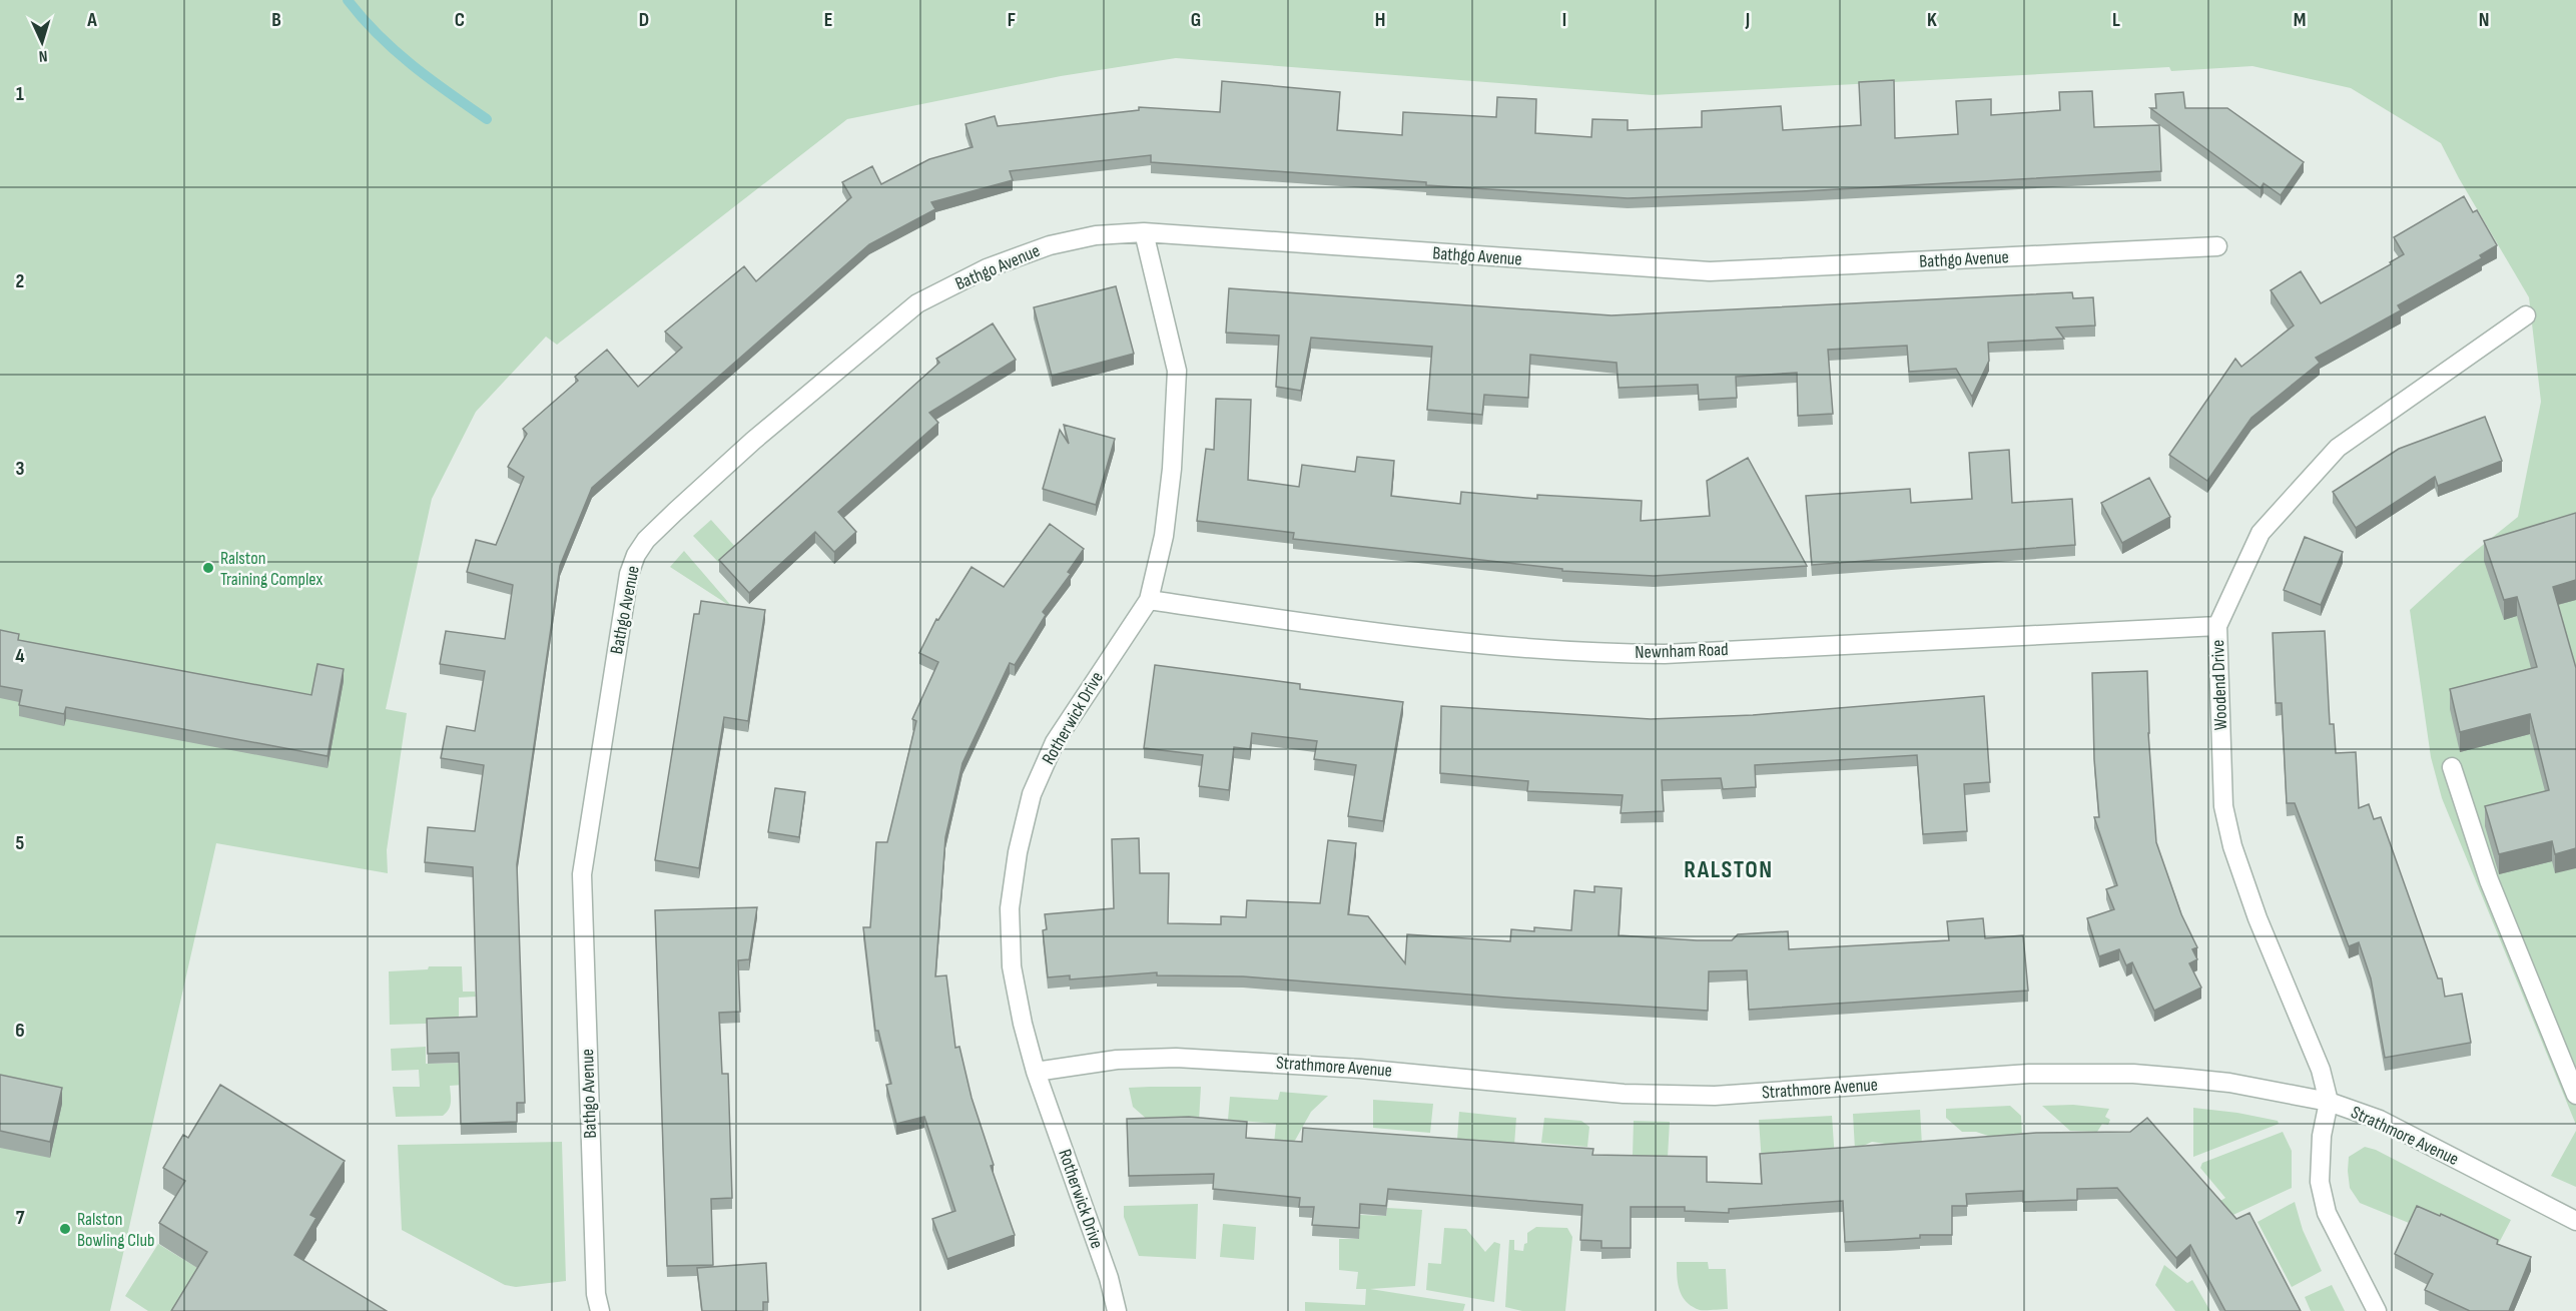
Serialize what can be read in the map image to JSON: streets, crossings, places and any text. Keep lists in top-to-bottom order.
{
  "streets": {
    "street": [
      "Bathgo Avenue",
      "Newnham Road",
      "Woodend Drive",
      "Rotherwick Drive",
      "Strathmore Avenue"
    ]
  },
  "crossings": [
    ["Bathgo Avenue", "Rotherwick Drive"],
    ["Newnham Road", "Woodend Drive"],
    ["Newnham Road", "Rotherwick Drive"],
    ["Woodend Drive", "Strathmore Avenue"],
    ["Rotherwick Drive", "Strathmore Avenue"]
  ],
  "districts": ["RALSTON"],
  "places": ["Ralston Training Complex", "Ralston Bowling Club"],
  "north": "bottom",
  "grid": {
    "columns": [
      "A",
      "B",
      "C",
      "D",
      "E",
      "F",
      "G",
      "H",
      "I",
      "J",
      "K",
      "L",
      "M",
      "N"
    ],
    "rows": [
      "1",
      "2",
      "3",
      "4",
      "5",
      "6",
      "7"
    ]
  }
}
